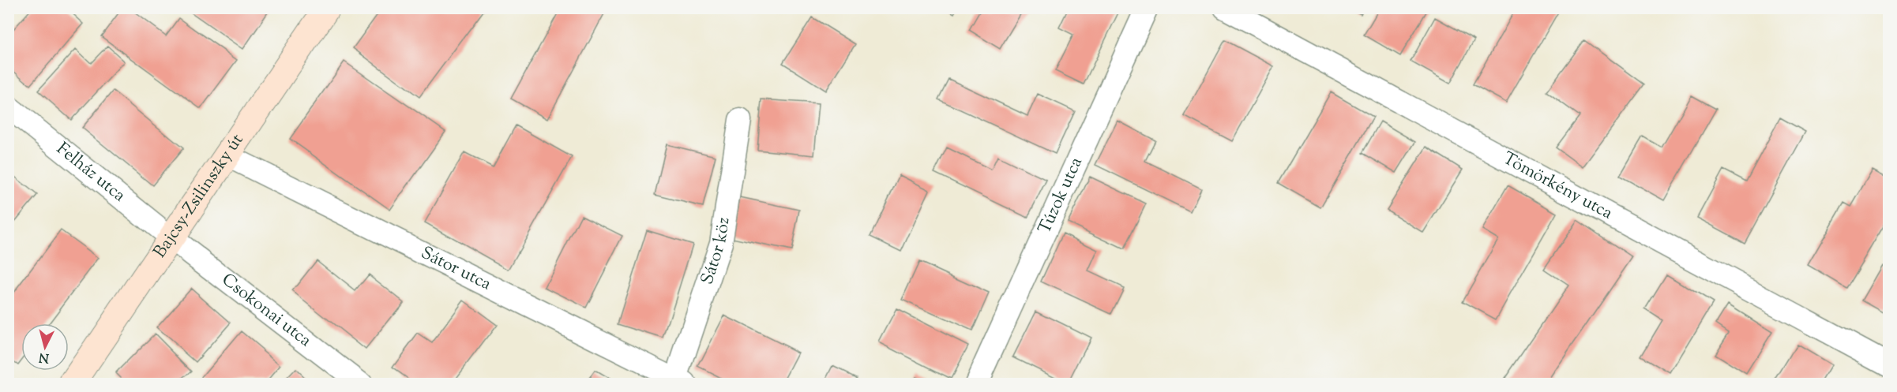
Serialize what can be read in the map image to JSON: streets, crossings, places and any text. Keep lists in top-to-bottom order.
{
  "streets": {
    "main road": ["Bajcsy-Zsilinszky út"],
    "street": [
      "Felház utca",
      "Tömörkény utca",
      "Túzok utca",
      "Sátor köz",
      "Sátor utca",
      "Csokonai utca"
    ]
  },
  "crossings": [
    ["Felház utca", "Bajcsy-Zsilinszky út"],
    ["Felház utca", "Csokonai utca"],
    ["Bajcsy-Zsilinszky út", "Sátor utca"],
    ["Bajcsy-Zsilinszky út", "Csokonai utca"],
    ["Sátor köz", "Sátor utca"]
  ],
  "north": "bottom"
}
